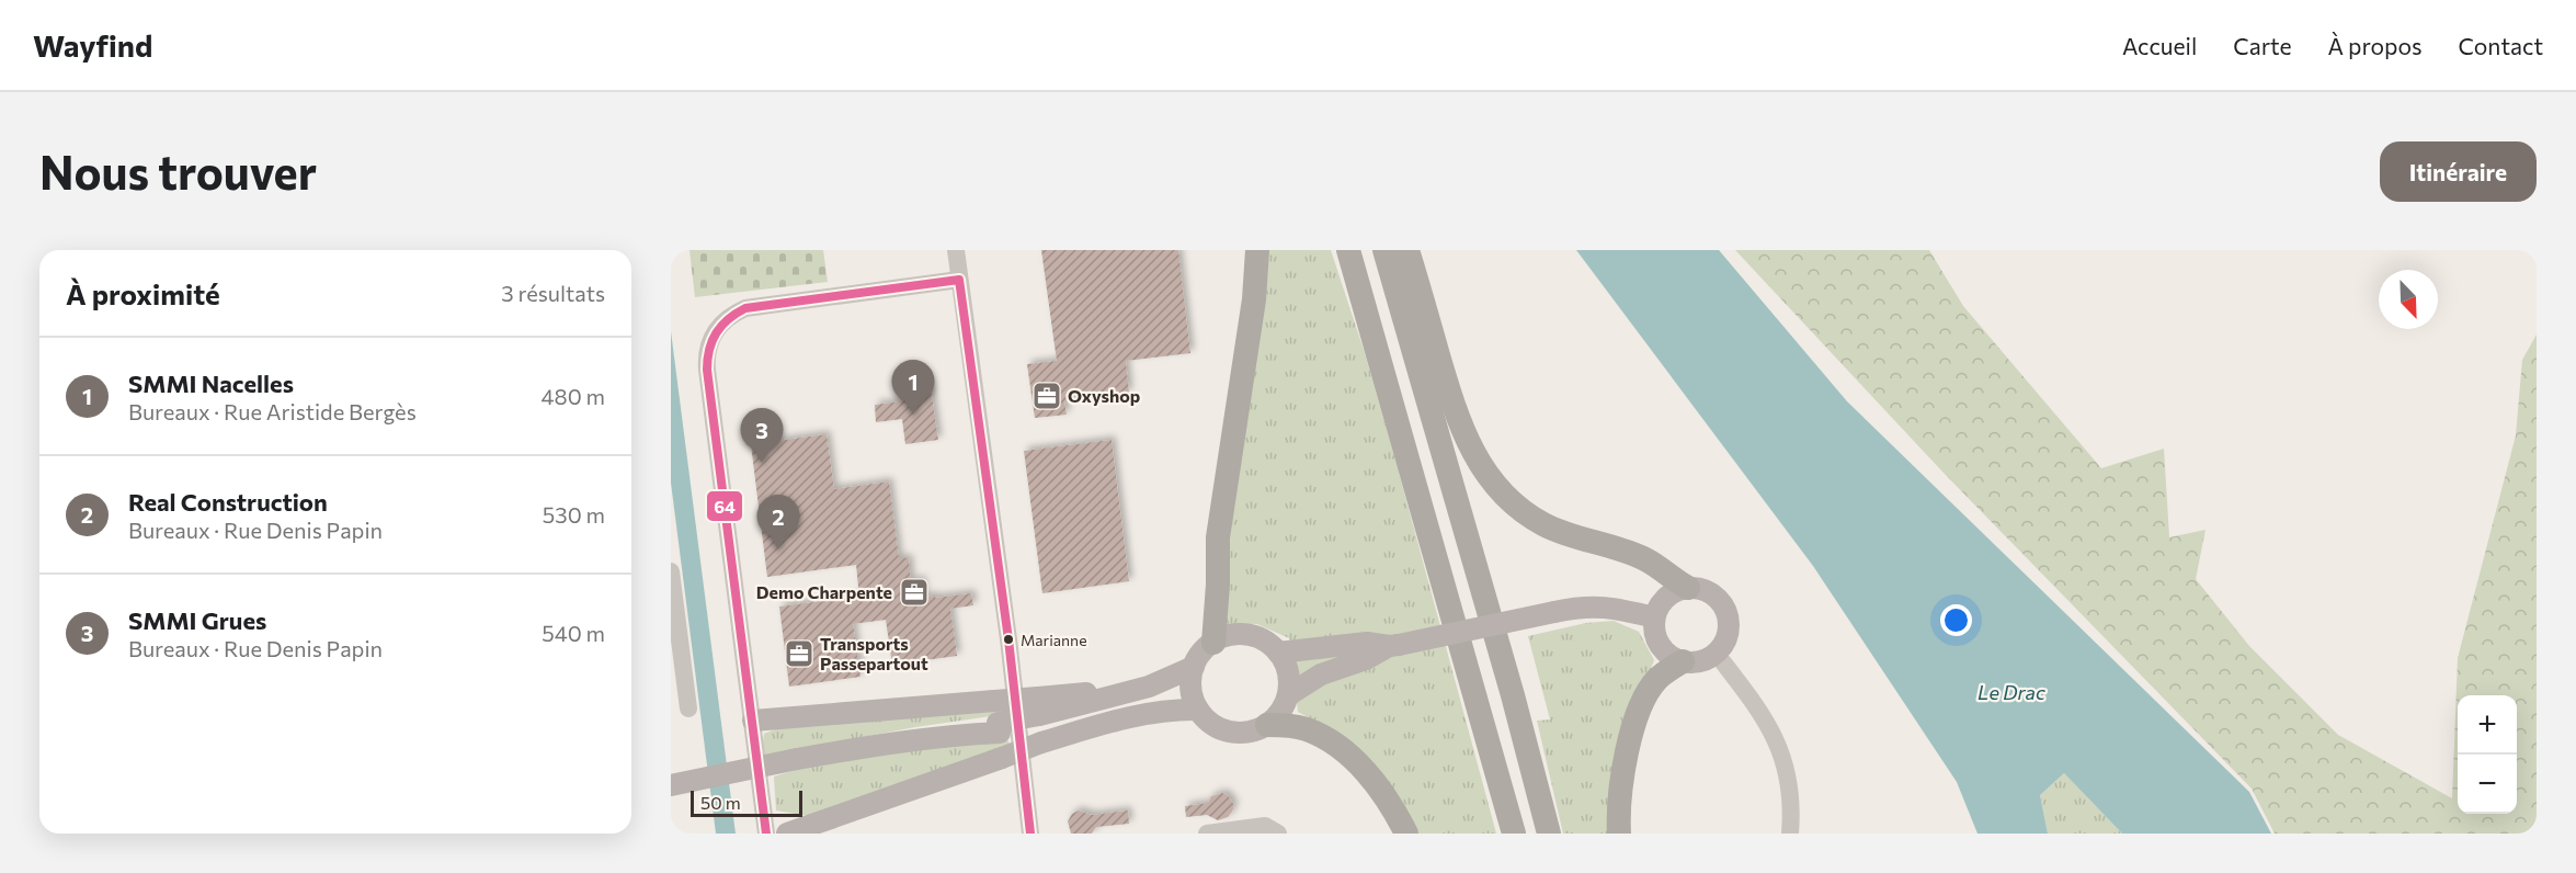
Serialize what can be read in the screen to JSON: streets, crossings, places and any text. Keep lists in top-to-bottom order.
{
  "water": ["Le Drac"],
  "places": {
    "office": ["Oxyshop", "Demo Charpente", "Transports Passepartout"],
    "other": ["Marianne"]
  },
  "lines": ["transit line 64"],
  "scale_bar": "50 m",
  "north": "bottom right",
  "page": {
    "header": "Wayfind",
    "nav": [
      "Accueil",
      "Carte",
      "À propos",
      "Contact"
    ],
    "buttons": "Itinéraire",
    "title": "Nous trouver",
    "heading": ["À proximité", "3 résultats"],
    "list": [
      {
        "mark": "1",
        "name": "SMMI Nacelles",
        "note": "Bureaux · Rue Aristide Bergès",
        "value": "480 m"
      },
      {
        "mark": "2",
        "name": "Real Construction",
        "note": "Bureaux · Rue Denis Papin",
        "value": "530 m"
      },
      {
        "mark": "3",
        "name": "SMMI Grues",
        "note": "Bureaux · Rue Denis Papin",
        "value": "540 m"
      }
    ],
    "pins": ["1", "3", "2"],
    "map_buttons": ["+", "−"],
    "scale": "50 m"
  }
}
